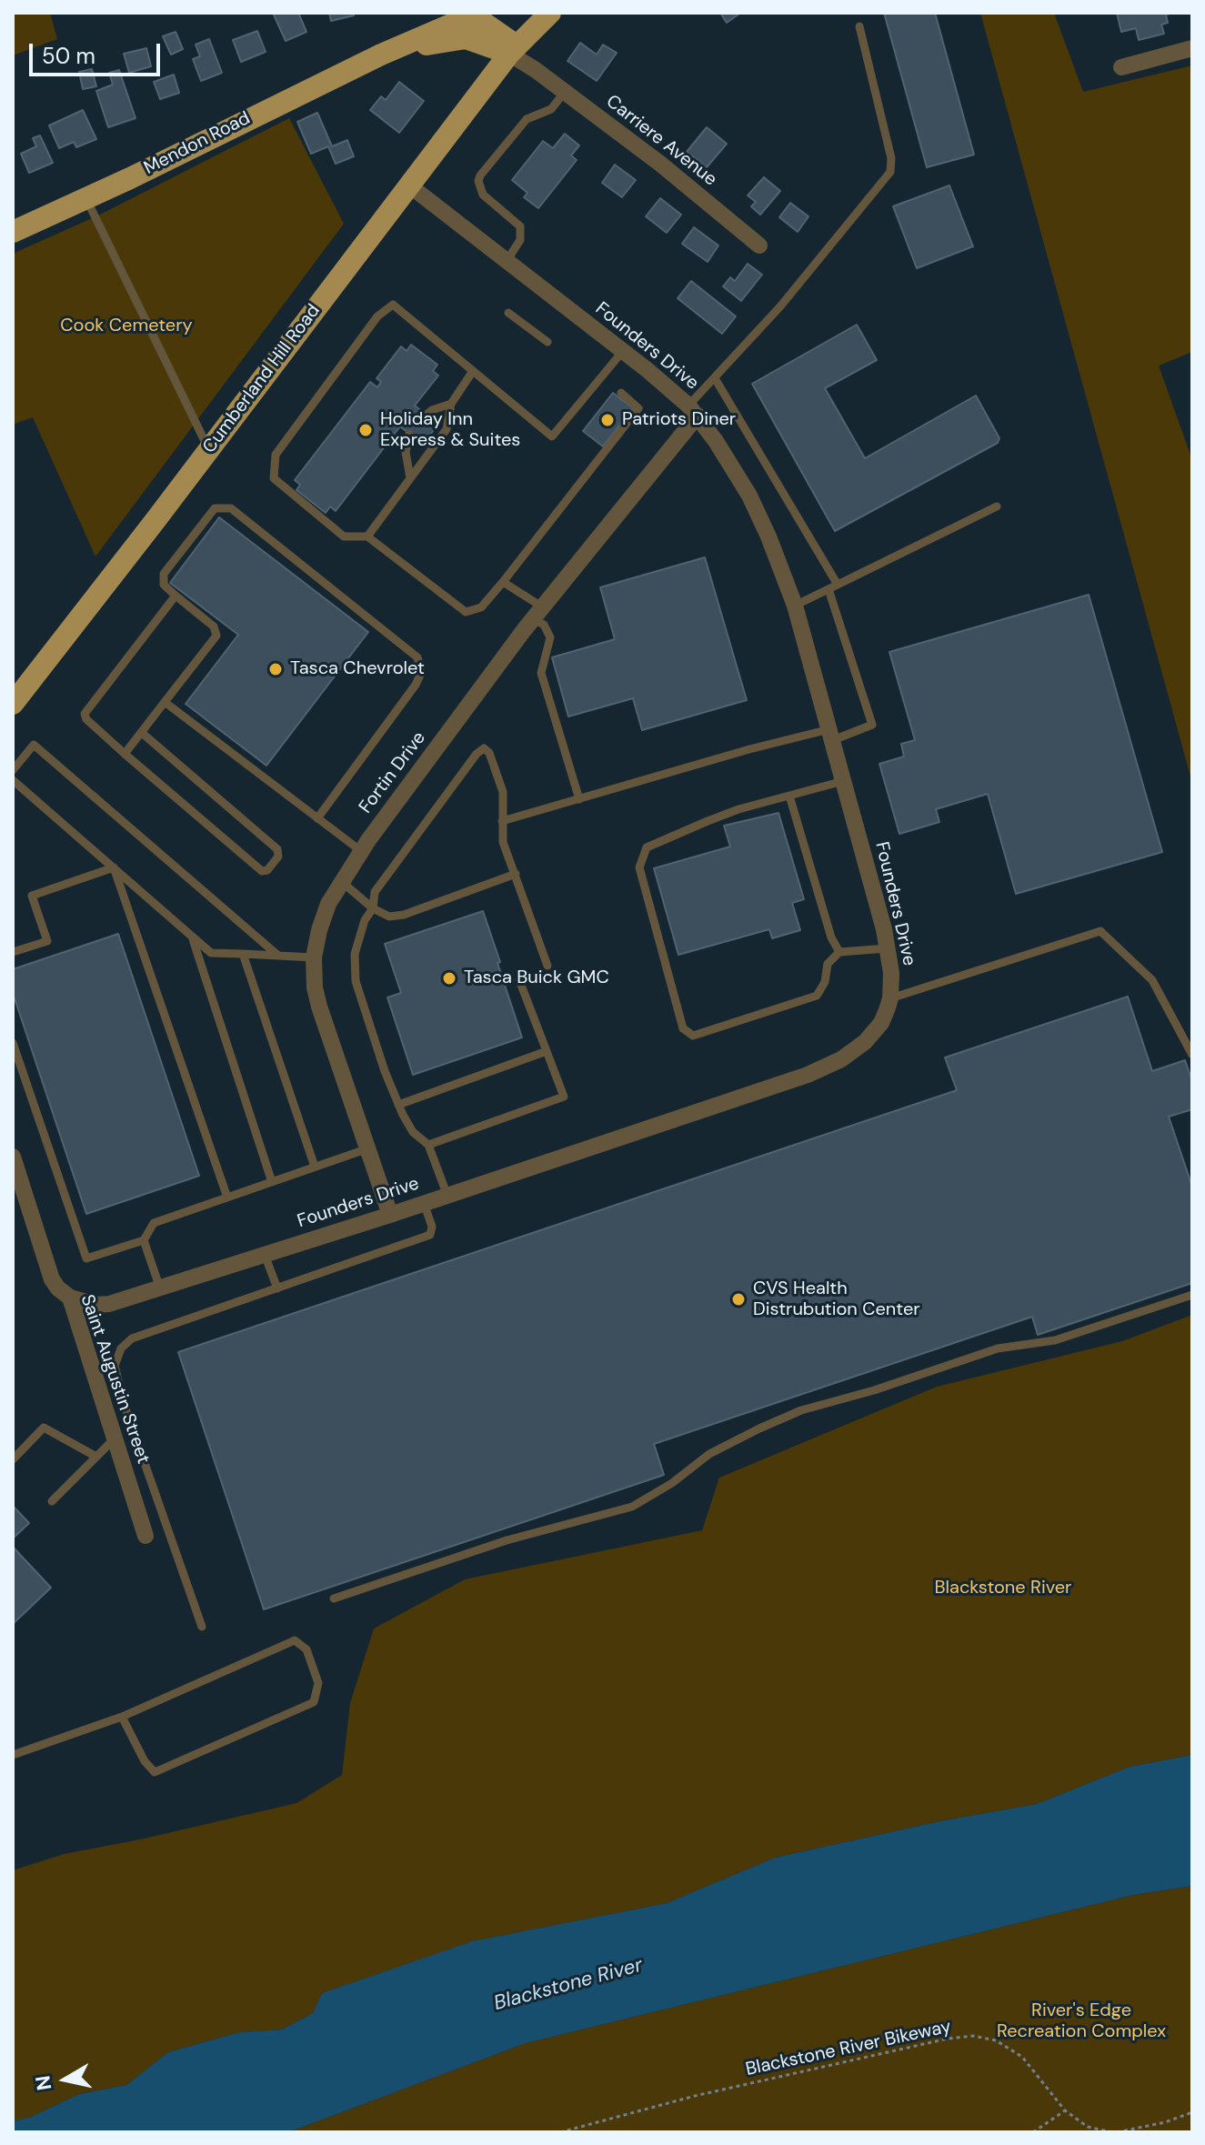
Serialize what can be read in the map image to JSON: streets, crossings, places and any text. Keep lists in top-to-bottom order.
{
  "streets": {
    "main road": ["Mendon Road", "Cumberland Hill Road"],
    "street": [
      "Carriere Avenue",
      "Founders Drive",
      "Fortin Drive",
      "Saint Augustin Street"
    ],
    "path": ["Blackstone River Bikeway"]
  },
  "crossings": [
    ["Carriere Avenue", "Mendon Road"],
    ["Carriere Avenue", "Cumberland Hill Road"],
    ["Mendon Road", "Cumberland Hill Road"],
    ["Founders Drive", "Cumberland Hill Road"],
    ["Founders Drive", "Fortin Drive"],
    ["Founders Drive", "Saint Augustin Street"]
  ],
  "water": ["Blackstone River"],
  "parks": ["Cook Cemetery", "Blackstone River", "River's Edge Recreation Complex"],
  "places": [
    "Patriots Diner",
    "Holiday Inn Express & Suites",
    "Tasca Chevrolet",
    "Tasca Buick GMC",
    "CVS Health Distrubution Center"
  ],
  "scale_bar": "50 m",
  "north": "left"
}
